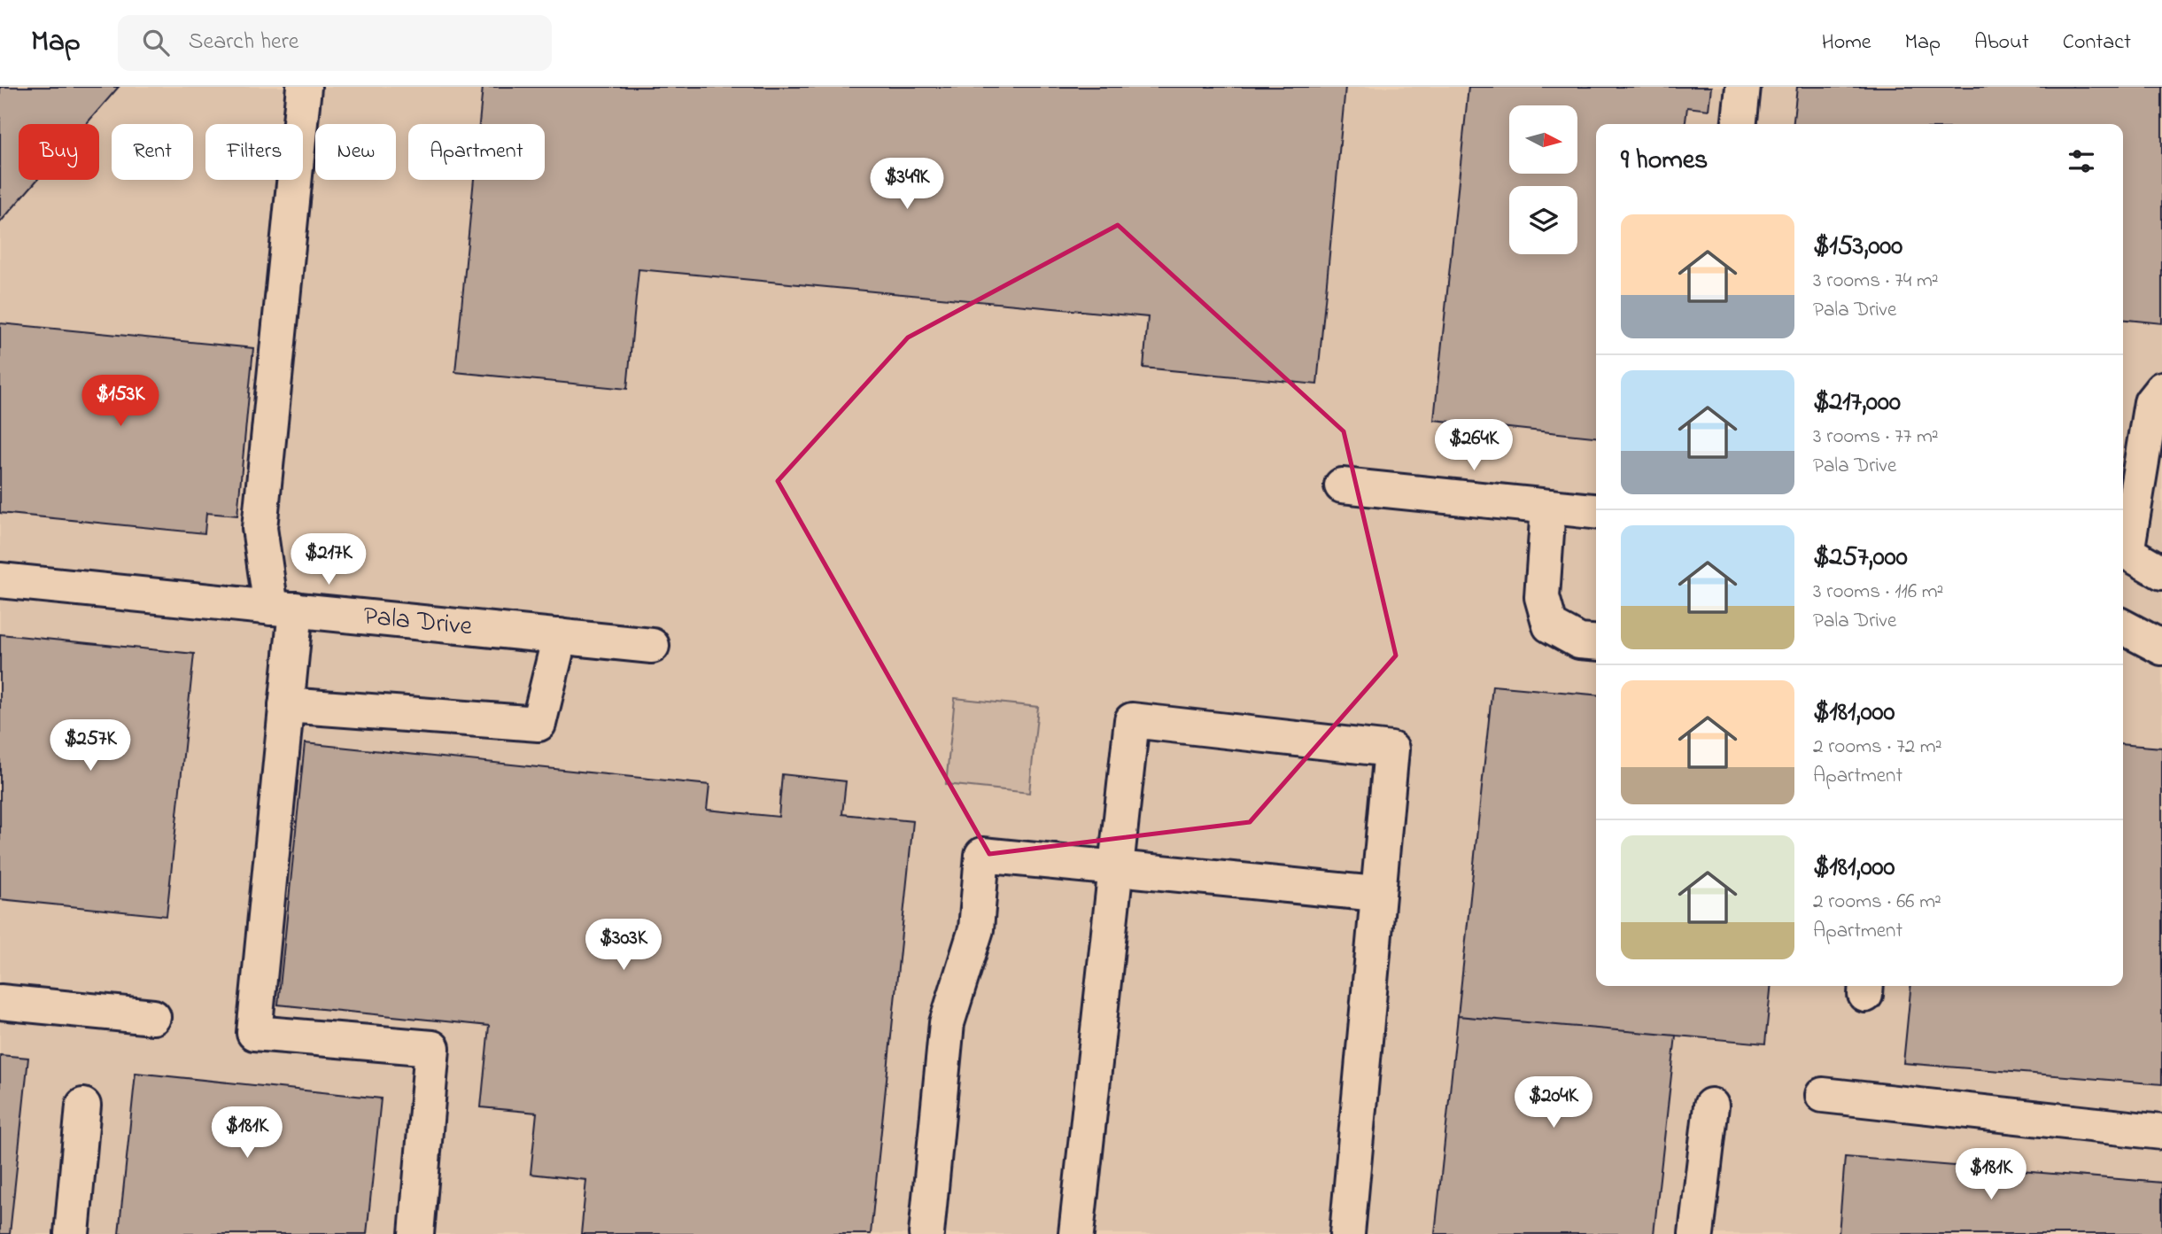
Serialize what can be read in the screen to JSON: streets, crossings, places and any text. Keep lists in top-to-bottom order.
{
  "streets": {
    "street": ["Pala Drive"]
  },
  "north": "right",
  "page": {
    "header": "Map",
    "search": "Search here",
    "nav": [
      "Home",
      "Map",
      "About",
      "Contact"
    ],
    "chip": [
      "Buy",
      "Rent",
      "Filters",
      "New",
      "Apartment"
    ],
    "heading": "9 homes",
    "price": [
      "$349K",
      "$153K",
      "$264K",
      "$217K",
      "$257K",
      "$303K",
      "$204K",
      "$181K",
      "$181K"
    ],
    "list": [
      {
        "name": "$153,000",
        "note": "3 rooms · 74 m² · Pala Drive"
      },
      {
        "name": "$217,000",
        "note": "3 rooms · 77 m² · Pala Drive"
      },
      {
        "name": "$257,000",
        "note": "3 rooms · 116 m² · Pala Drive"
      },
      {
        "name": "$181,000",
        "note": "2 rooms · 72 m² · Apartment"
      },
      {
        "name": "$181,000",
        "note": "2 rooms · 66 m² · Apartment"
      }
    ]
  }
}
